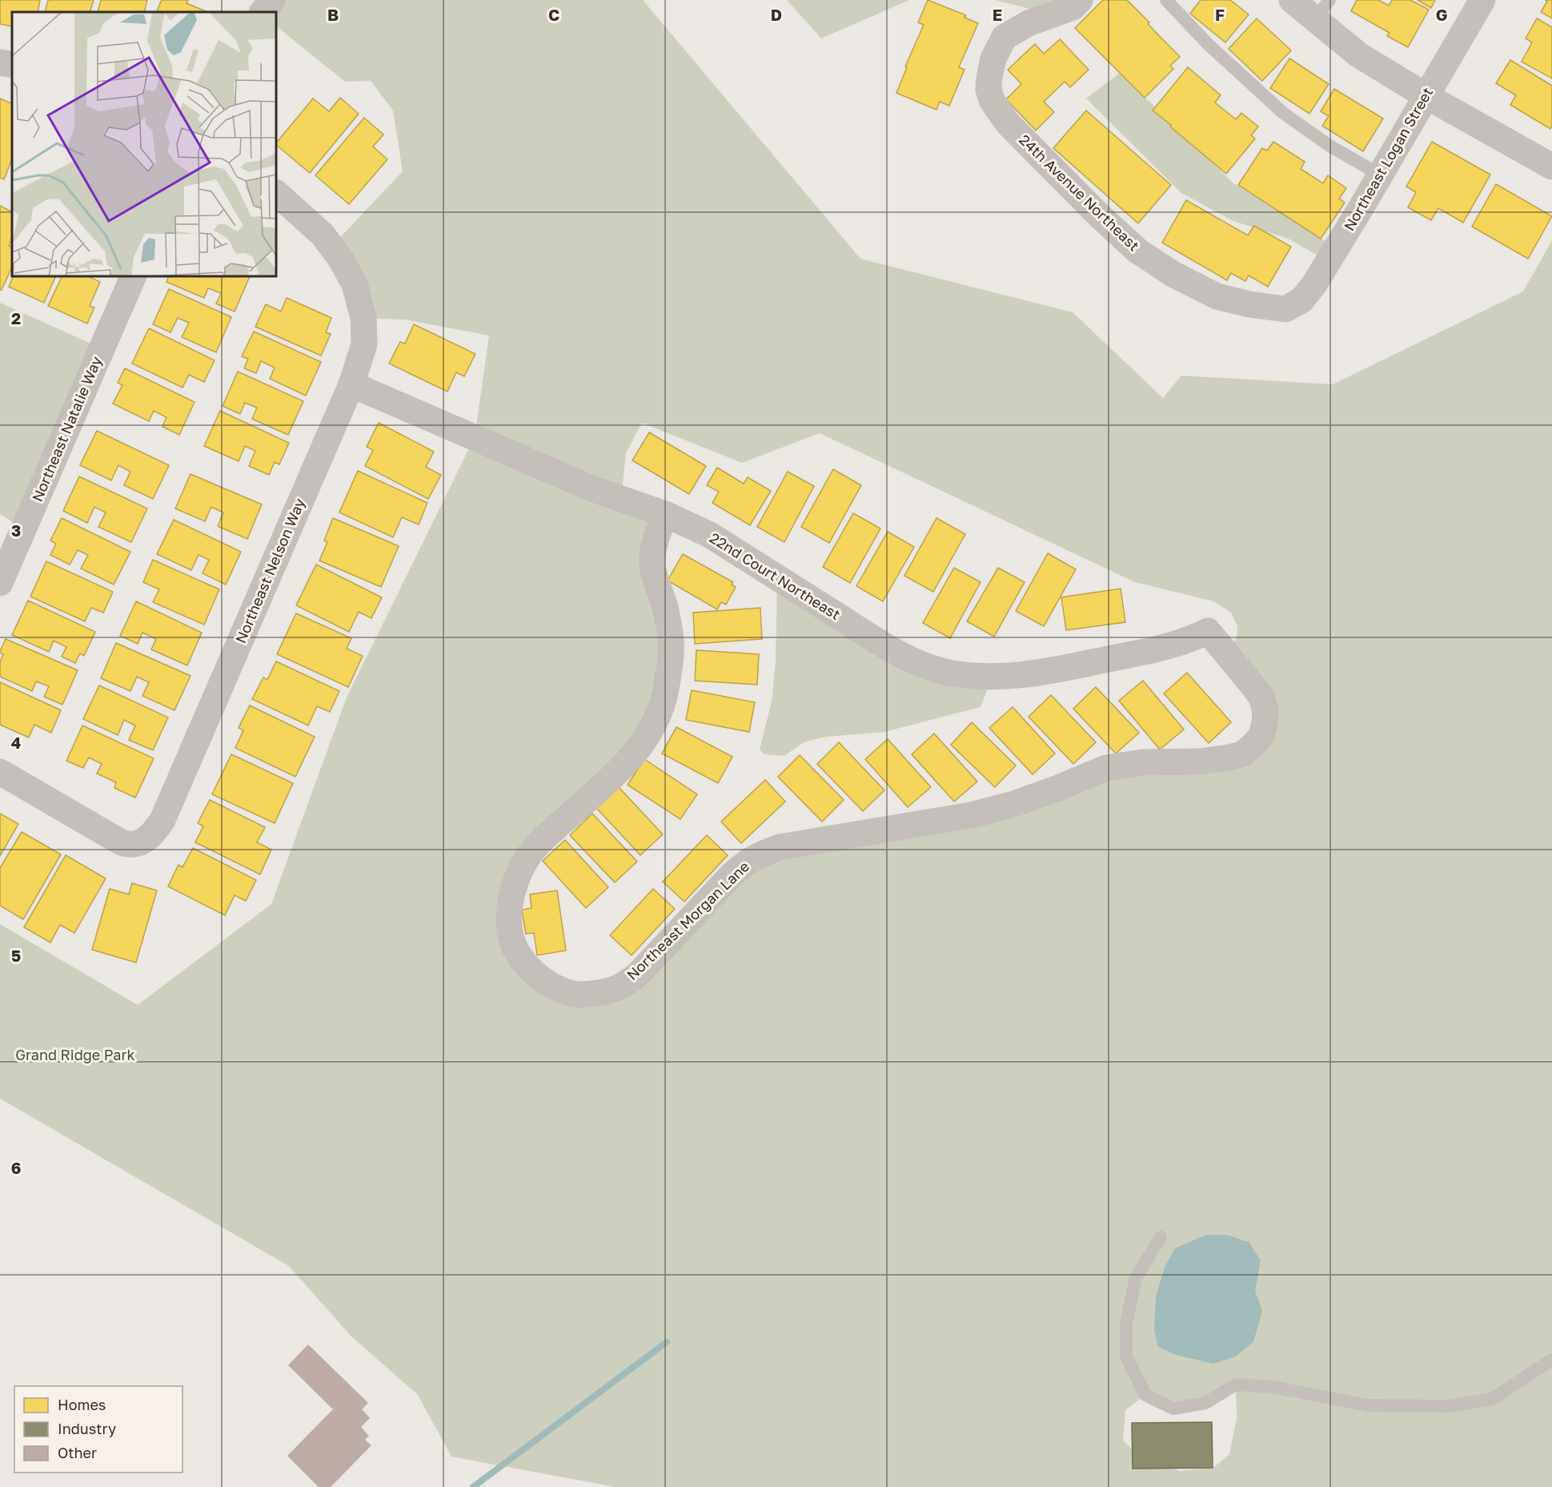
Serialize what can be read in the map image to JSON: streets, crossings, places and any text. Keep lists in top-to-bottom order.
{
  "streets": {
    "street": [
      "Northeast Logan Street",
      "24th Avenue Northeast",
      "Northeast Natalie Way",
      "Northeast Nelson Way",
      "22nd Court Northeast",
      "Northeast Morgan Lane"
    ]
  },
  "crossings": [
    ["Northeast Logan Street", "24th Avenue Northeast"],
    ["Northeast Nelson Way", "22nd Court Northeast"],
    ["22nd Court Northeast", "Northeast Morgan Lane"]
  ],
  "parks": ["Grand Ridge Park"],
  "legend": ["Homes", "Industry", "Other"],
  "grid": {
    "columns": [
      "B",
      "C",
      "D",
      "E",
      "F",
      "G"
    ],
    "rows": [
      "2",
      "3",
      "4",
      "5",
      "6"
    ]
  }
}
